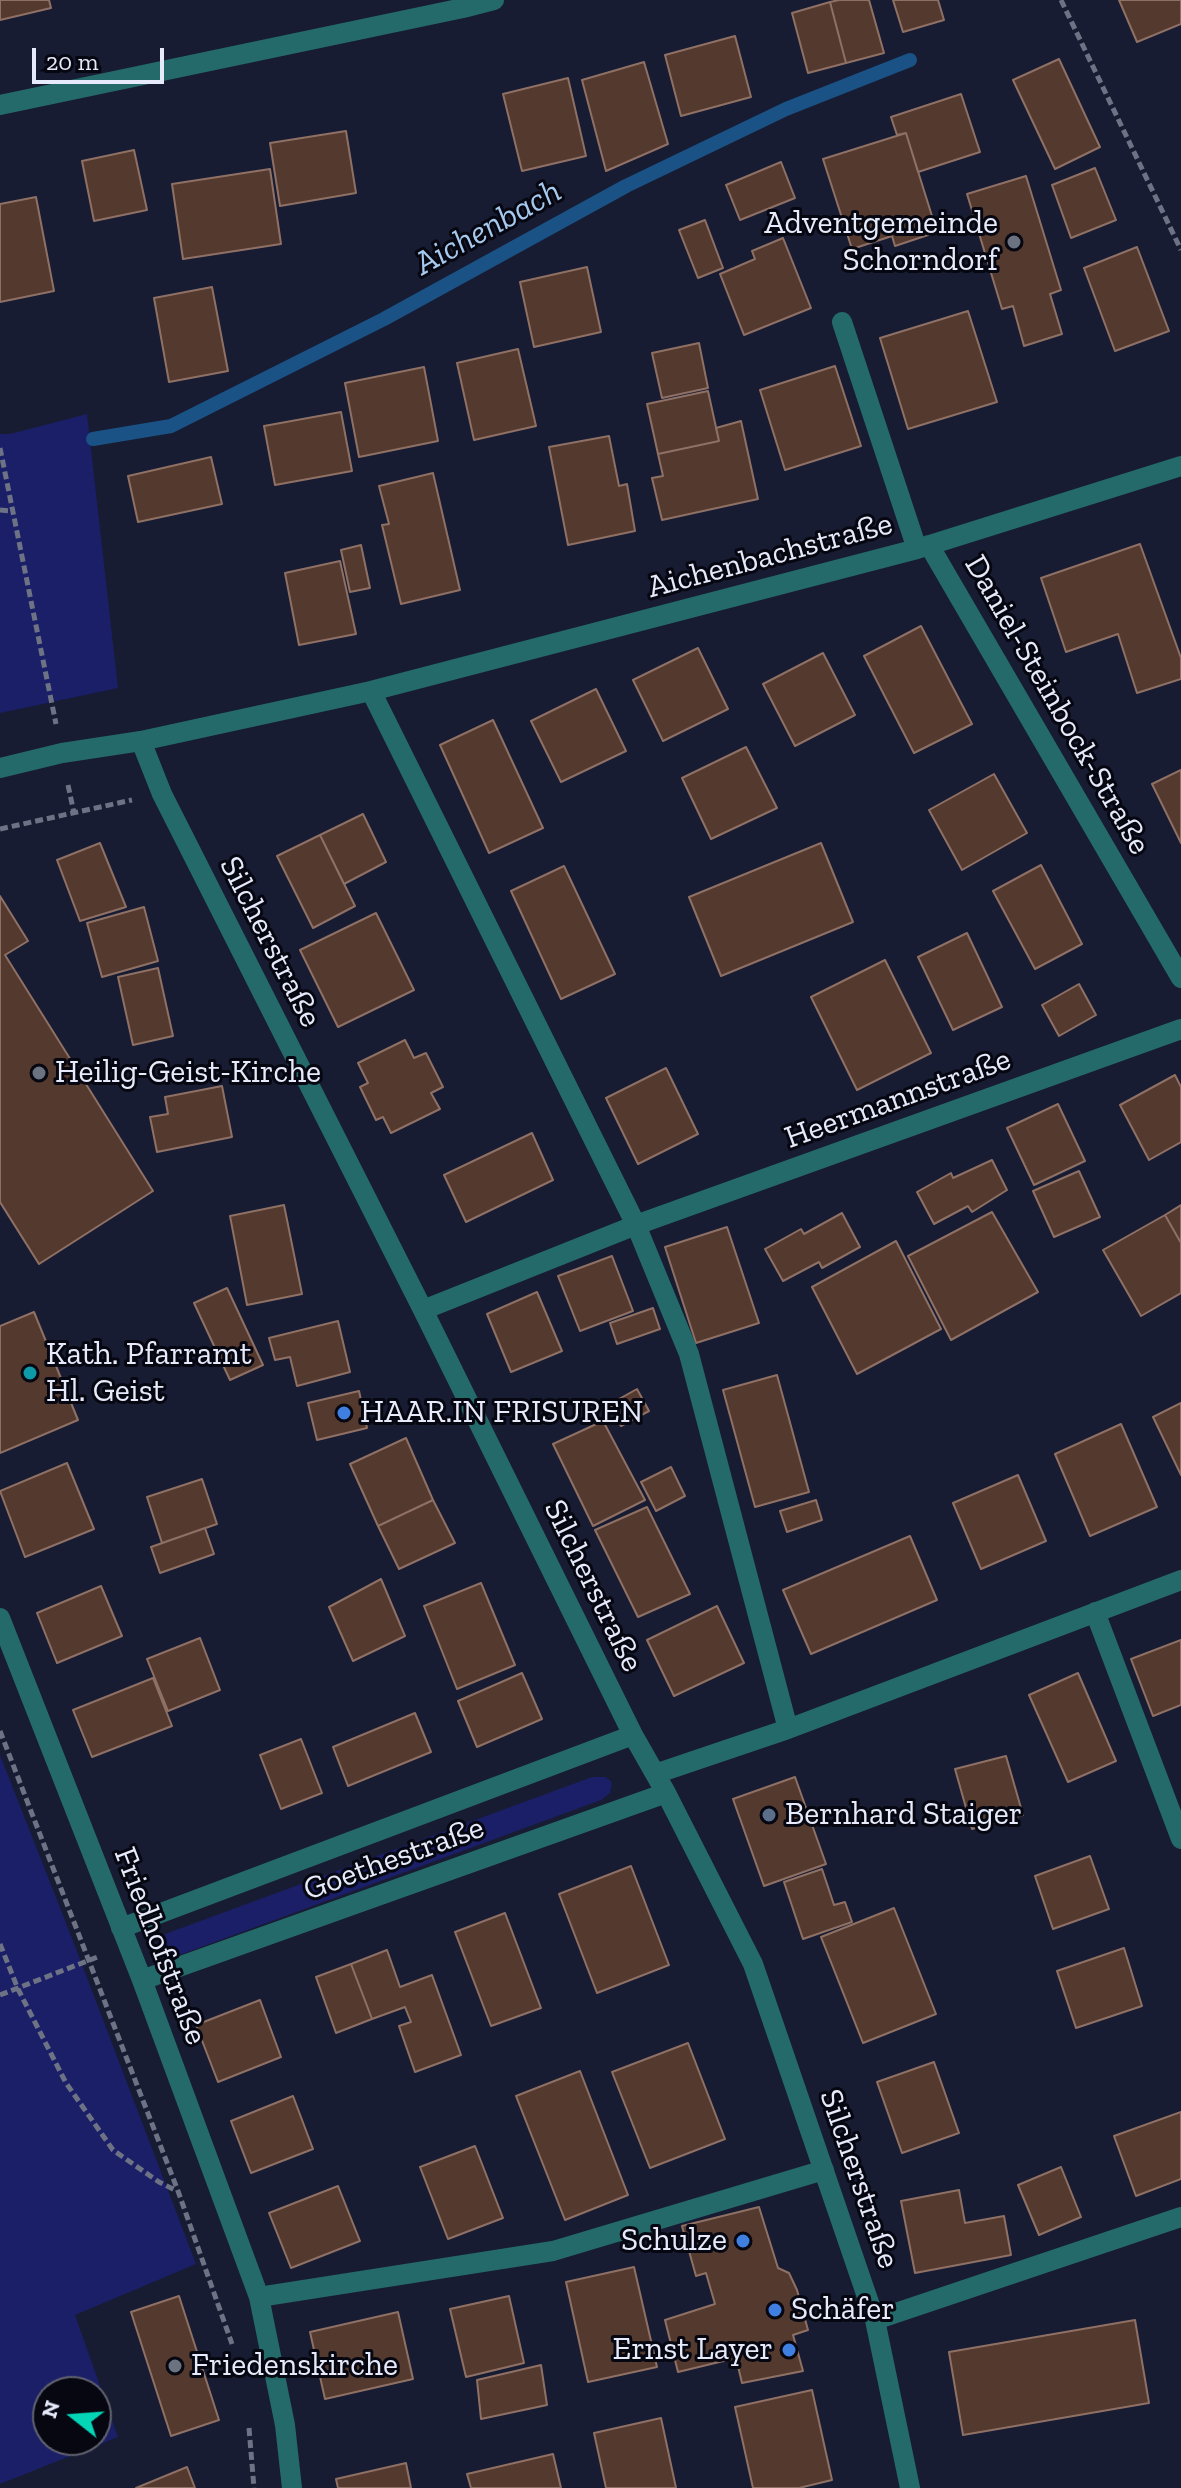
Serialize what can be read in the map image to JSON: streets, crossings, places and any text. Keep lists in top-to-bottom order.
{
  "streets": {
    "street": [
      "Aichenbachstraße",
      "Daniel-Steinbock-Straße",
      "Silcherstraße",
      "Heermannstraße",
      "Goethestraße",
      "Friedhofstraße"
    ]
  },
  "crossings": [
    ["Aichenbachstraße", "Daniel-Steinbock-Straße"],
    ["Aichenbachstraße", "Silcherstraße"],
    ["Silcherstraße", "Heermannstraße"],
    ["Silcherstraße", "Goethestraße"],
    ["Goethestraße", "Friedhofstraße"]
  ],
  "water": ["Aichenbach"],
  "places": [
    "Adventgemeinde Schorndorf",
    "Heilig-Geist-Kirche",
    "Kath. Pfarramt Hl. Geist",
    "HAAR.IN FRISUREN",
    "Bernhard Staiger",
    "Schulze",
    "Schäfer",
    "Ernst Layer",
    "Friedenskirche"
  ],
  "scale_bar": "20 m",
  "north": "left"
}
